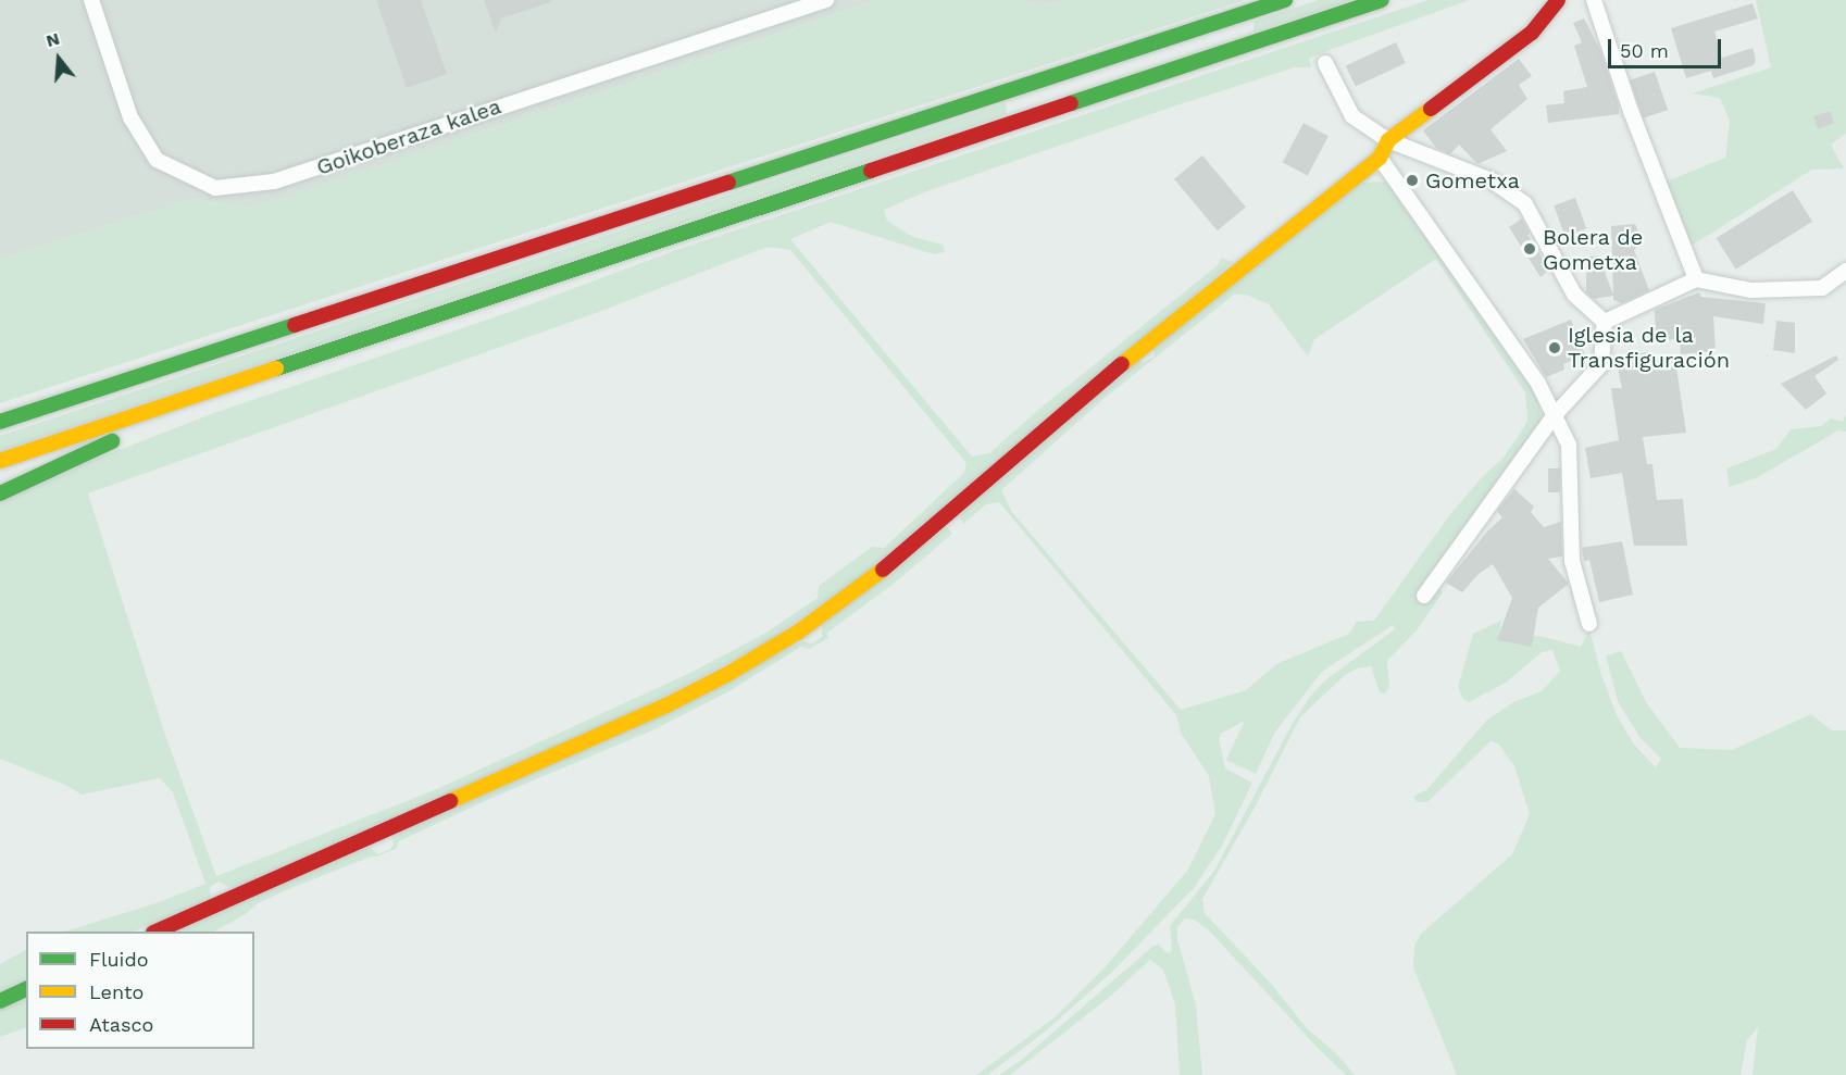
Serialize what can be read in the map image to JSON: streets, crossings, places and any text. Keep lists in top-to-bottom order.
{
  "streets": {
    "street": ["Goikoberaza kalea"]
  },
  "places": ["Gometxa", "Bolera de Gometxa", "Iglesia de la Transfiguración"],
  "legend": ["Fluido", "Lento", "Atasco"],
  "scale_bar": "50 m",
  "north": "top"
}
